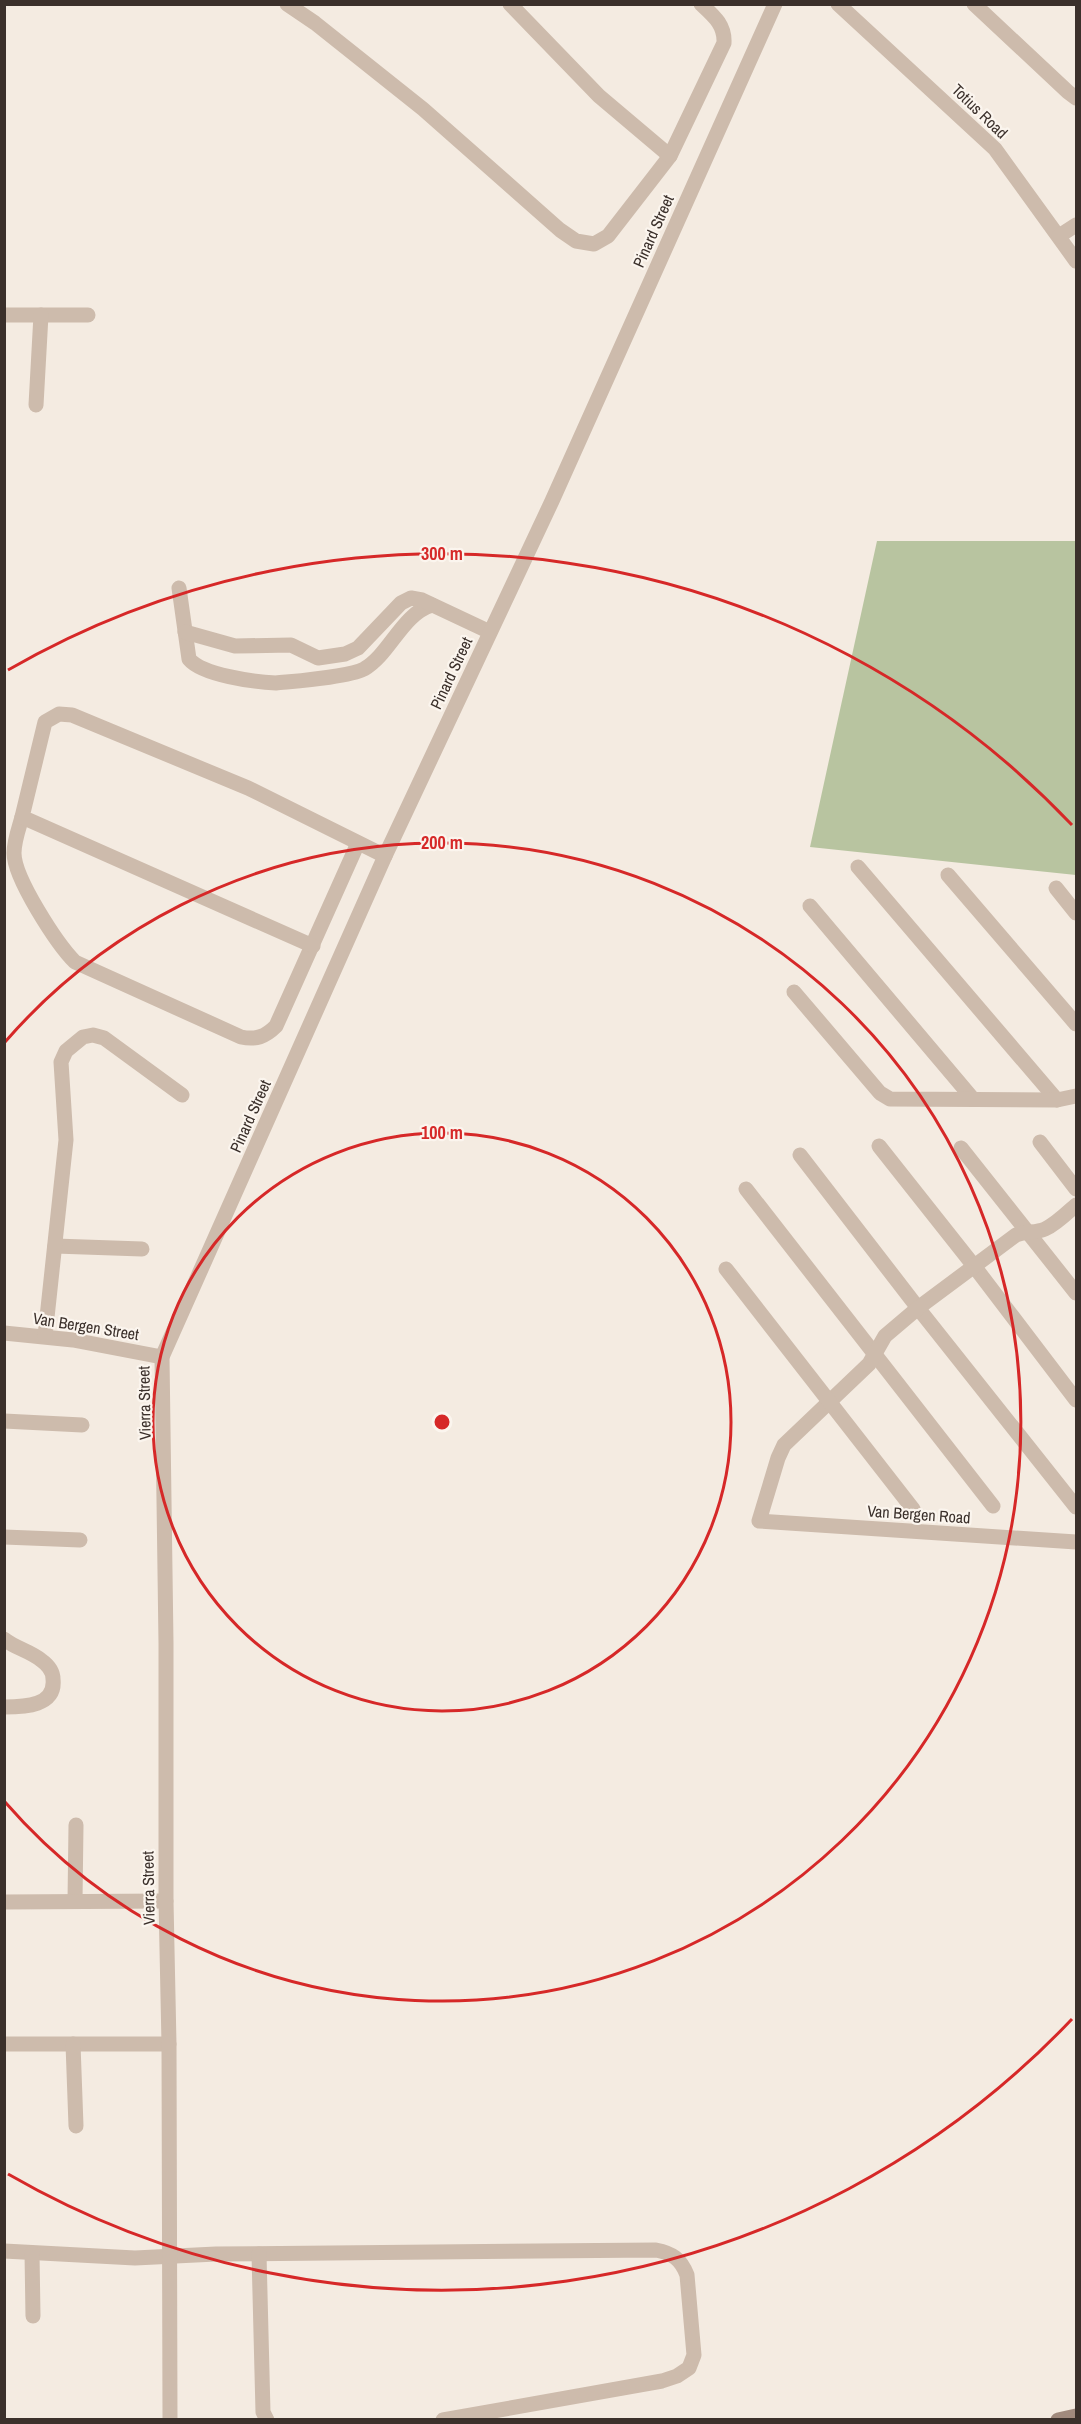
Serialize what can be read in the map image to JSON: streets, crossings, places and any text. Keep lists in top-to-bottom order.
{
  "streets": {
    "street": [
      "Totius Road",
      "Pinard Street",
      "Van Bergen Street",
      "Vierra Street",
      "Van Bergen Road"
    ]
  },
  "crossings": [
    ["Pinard Street", "Van Bergen Street"],
    ["Pinard Street", "Vierra Street"],
    ["Van Bergen Street", "Vierra Street"]
  ],
  "rings": ["300 m", "200 m", "100 m"]
}
